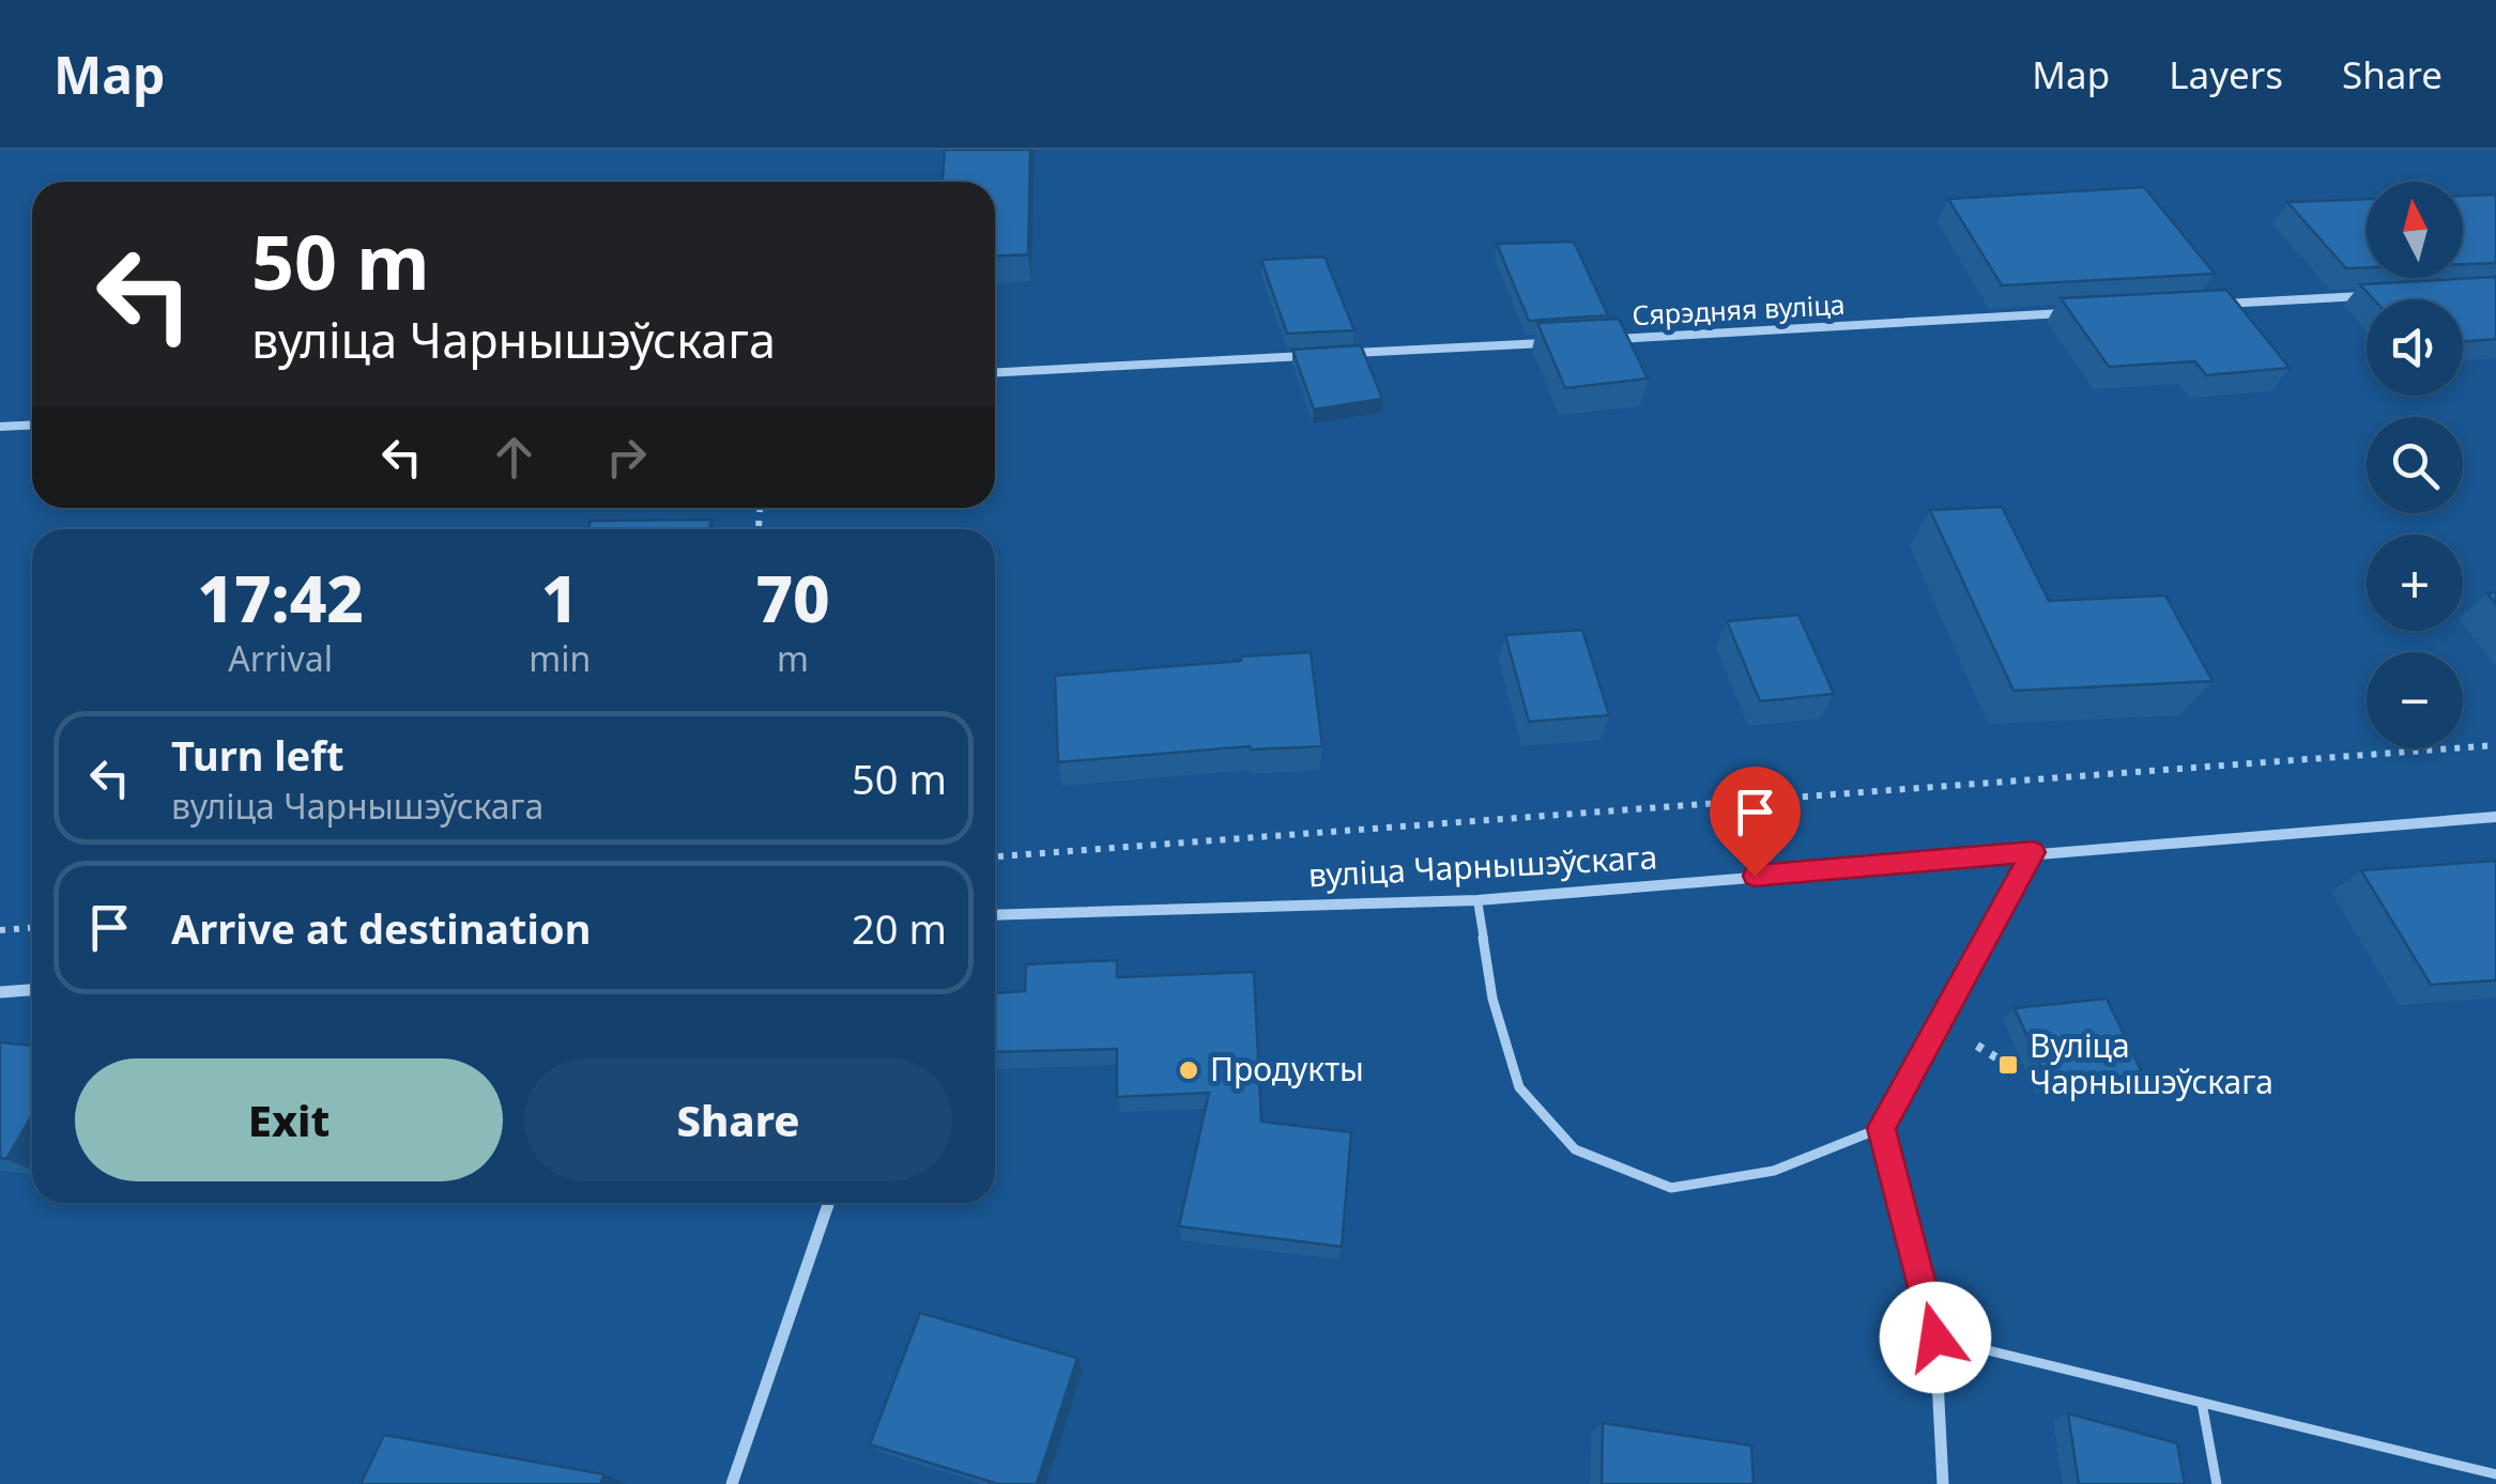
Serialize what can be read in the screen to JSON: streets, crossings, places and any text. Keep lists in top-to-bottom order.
{
  "streets": {
    "street": ["Сярэдняя вуліца", "вуліца Чарнышэўскага"]
  },
  "places": {
    "transit": ["Вуліца Чарнышэўскага"],
    "other": ["Продукты"]
  },
  "north": "top",
  "page": {
    "header": "Map",
    "nav": ["Map", "Layers", "Share"],
    "map_buttons": ["+", "−"],
    "turn": ["50 m", "вуліца Чарнышэўскага"],
    "eta": [
      "17:42",
      "Arrival",
      "1",
      "min",
      "70",
      "m"
    ],
    "list": [
      {
        "name": "Turn left",
        "note": "вуліца Чарнышэўскага",
        "value": "50 m"
      },
      {
        "name": "Arrive at destination",
        "value": "20 m"
      }
    ],
    "buttons": ["Exit", "Share"]
  }
}
